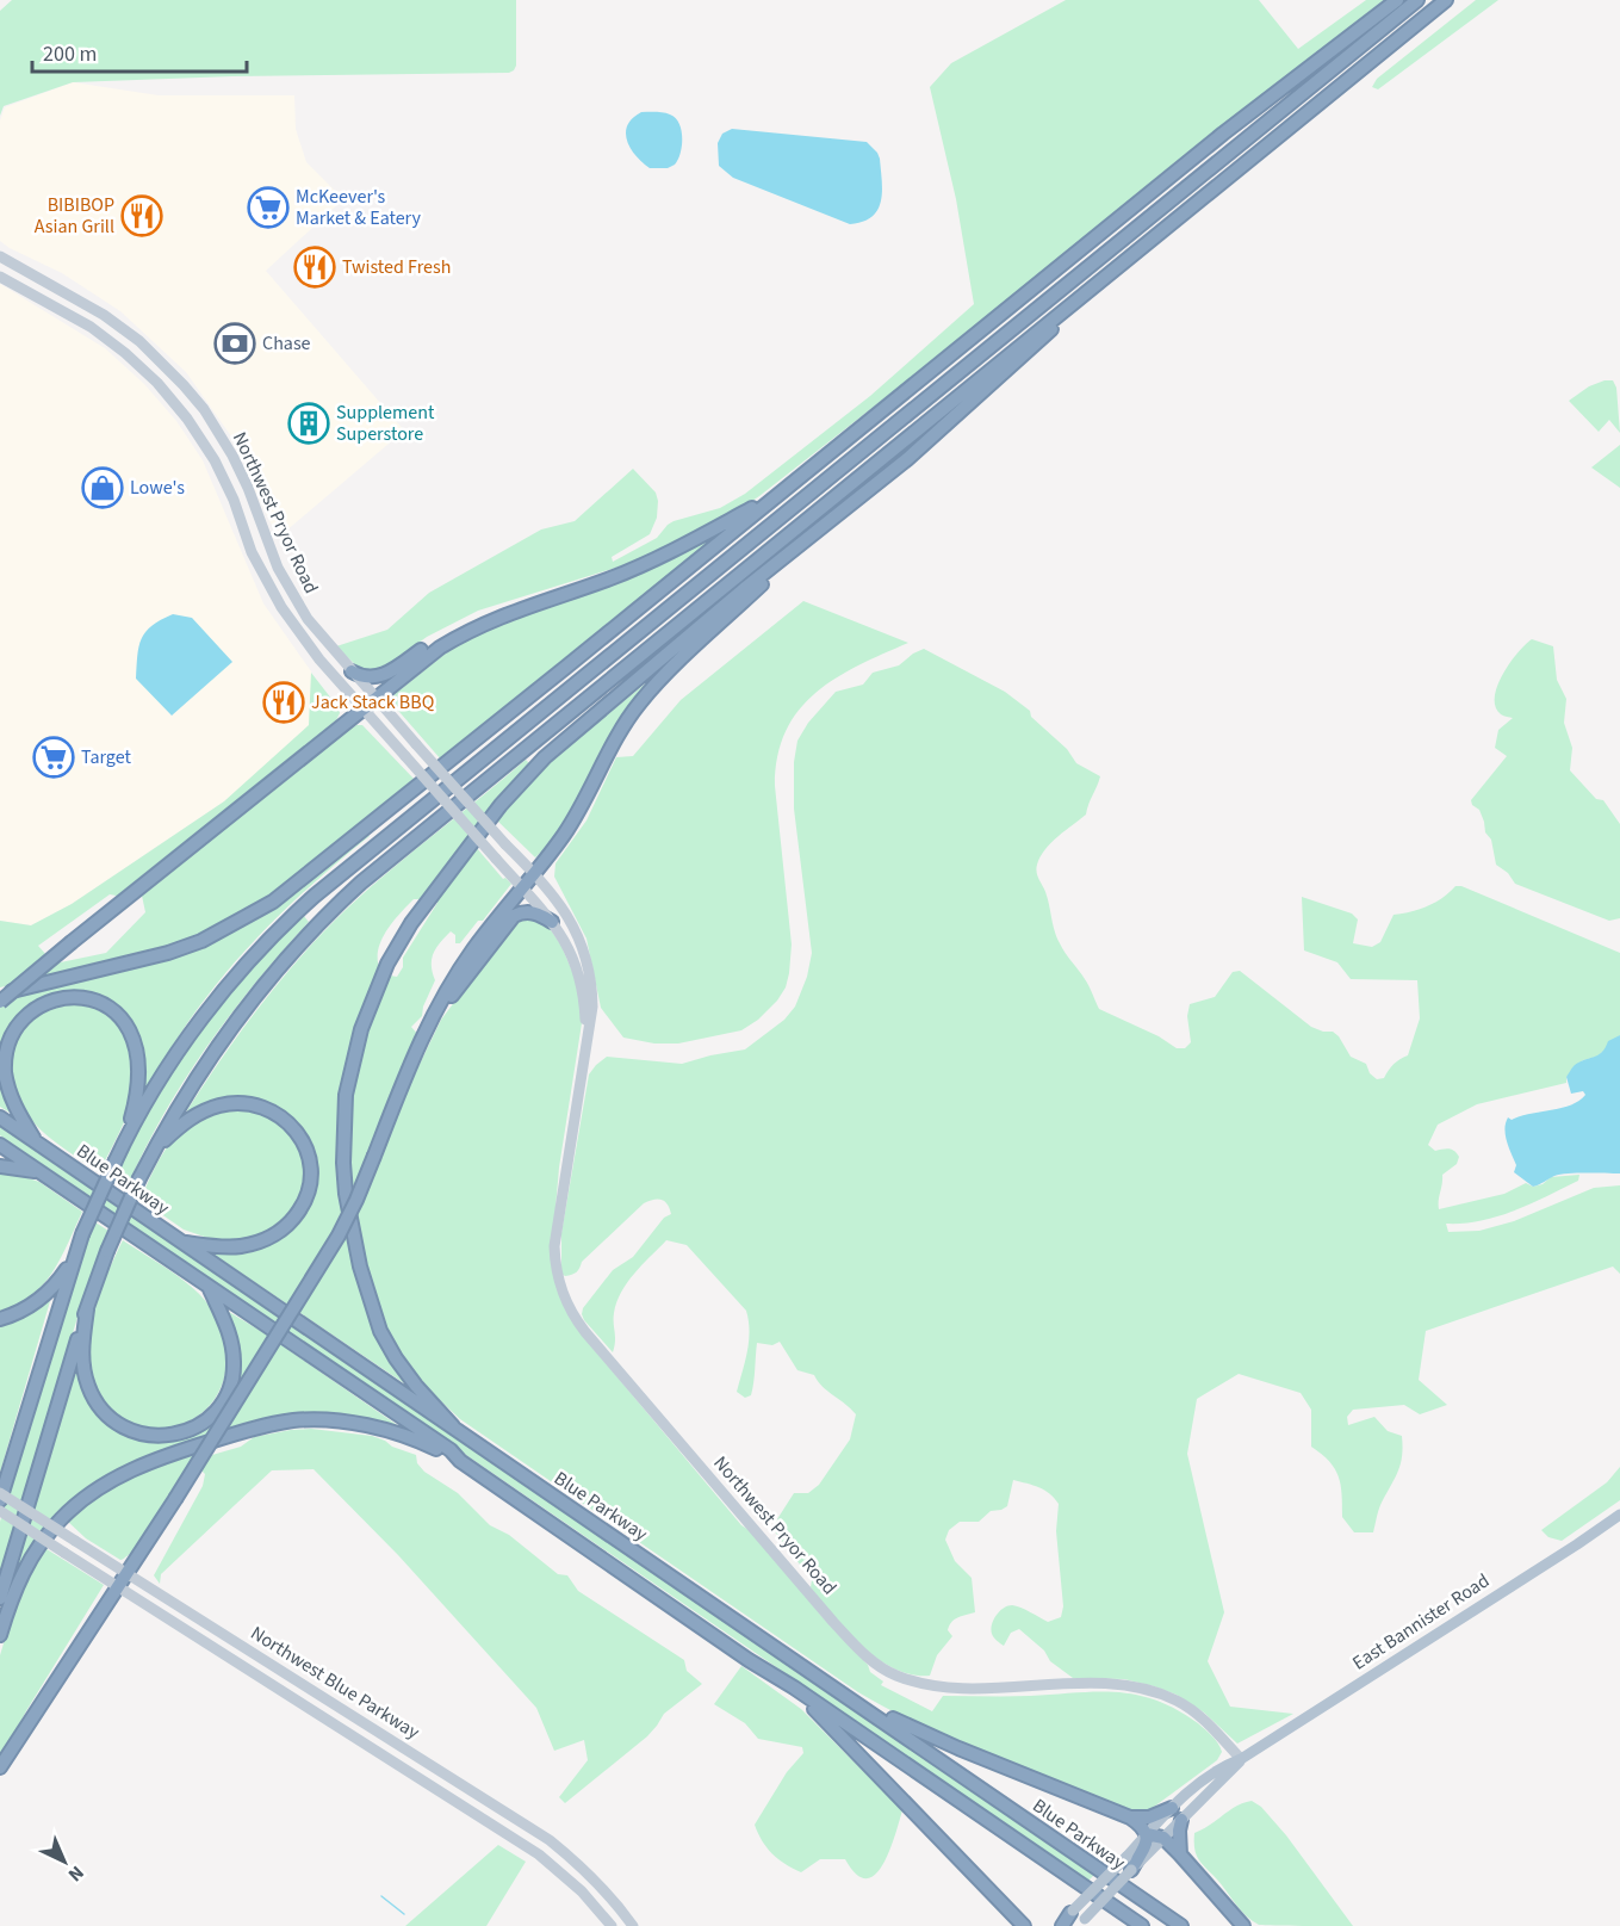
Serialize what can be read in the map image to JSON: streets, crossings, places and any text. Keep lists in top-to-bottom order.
{
  "streets": {
    "highway": ["Blue Parkway"],
    "main road": ["Northwest Pryor Road", "East Bannister Road", "Northwest Blue Parkway"]
  },
  "crossings": [
    ["Northwest Pryor Road", "East Bannister Road"]
  ],
  "places": {
    "supermarket": ["McKeever's Market & Eatery", "Target"],
    "restaurant": ["BIBIBOP Asian Grill", "Twisted Fresh", "Jack Stack BBQ"],
    "bank": ["Chase"],
    "building": ["Supplement Superstore"],
    "shop": ["Lowe's"]
  },
  "scale_bar": "200 m",
  "north": "bottom right"
}
